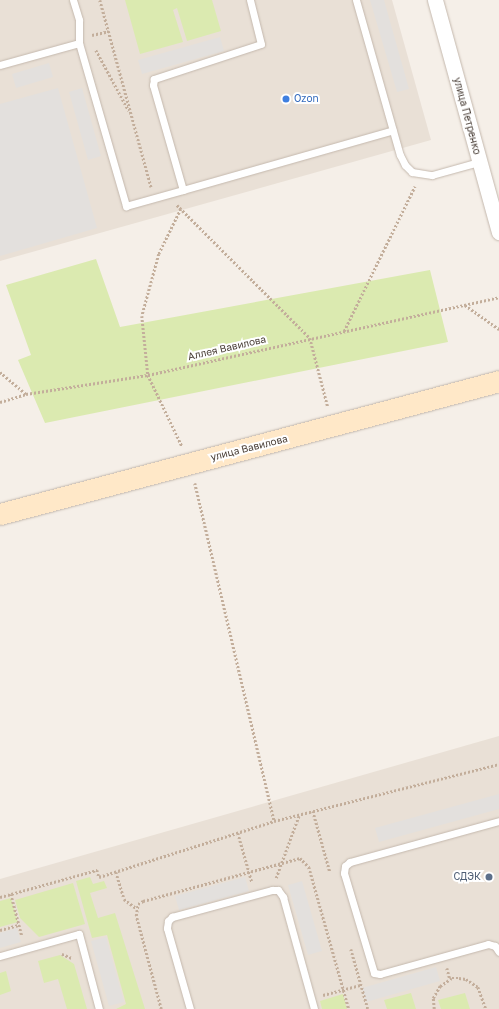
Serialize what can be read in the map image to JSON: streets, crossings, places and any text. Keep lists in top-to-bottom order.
{
  "streets": {
    "street": ["улица Петренко", "улица Вавилова"],
    "path": ["Аллея Вавилова"]
  },
  "places": ["Ozon", "СДЭК"]
}
